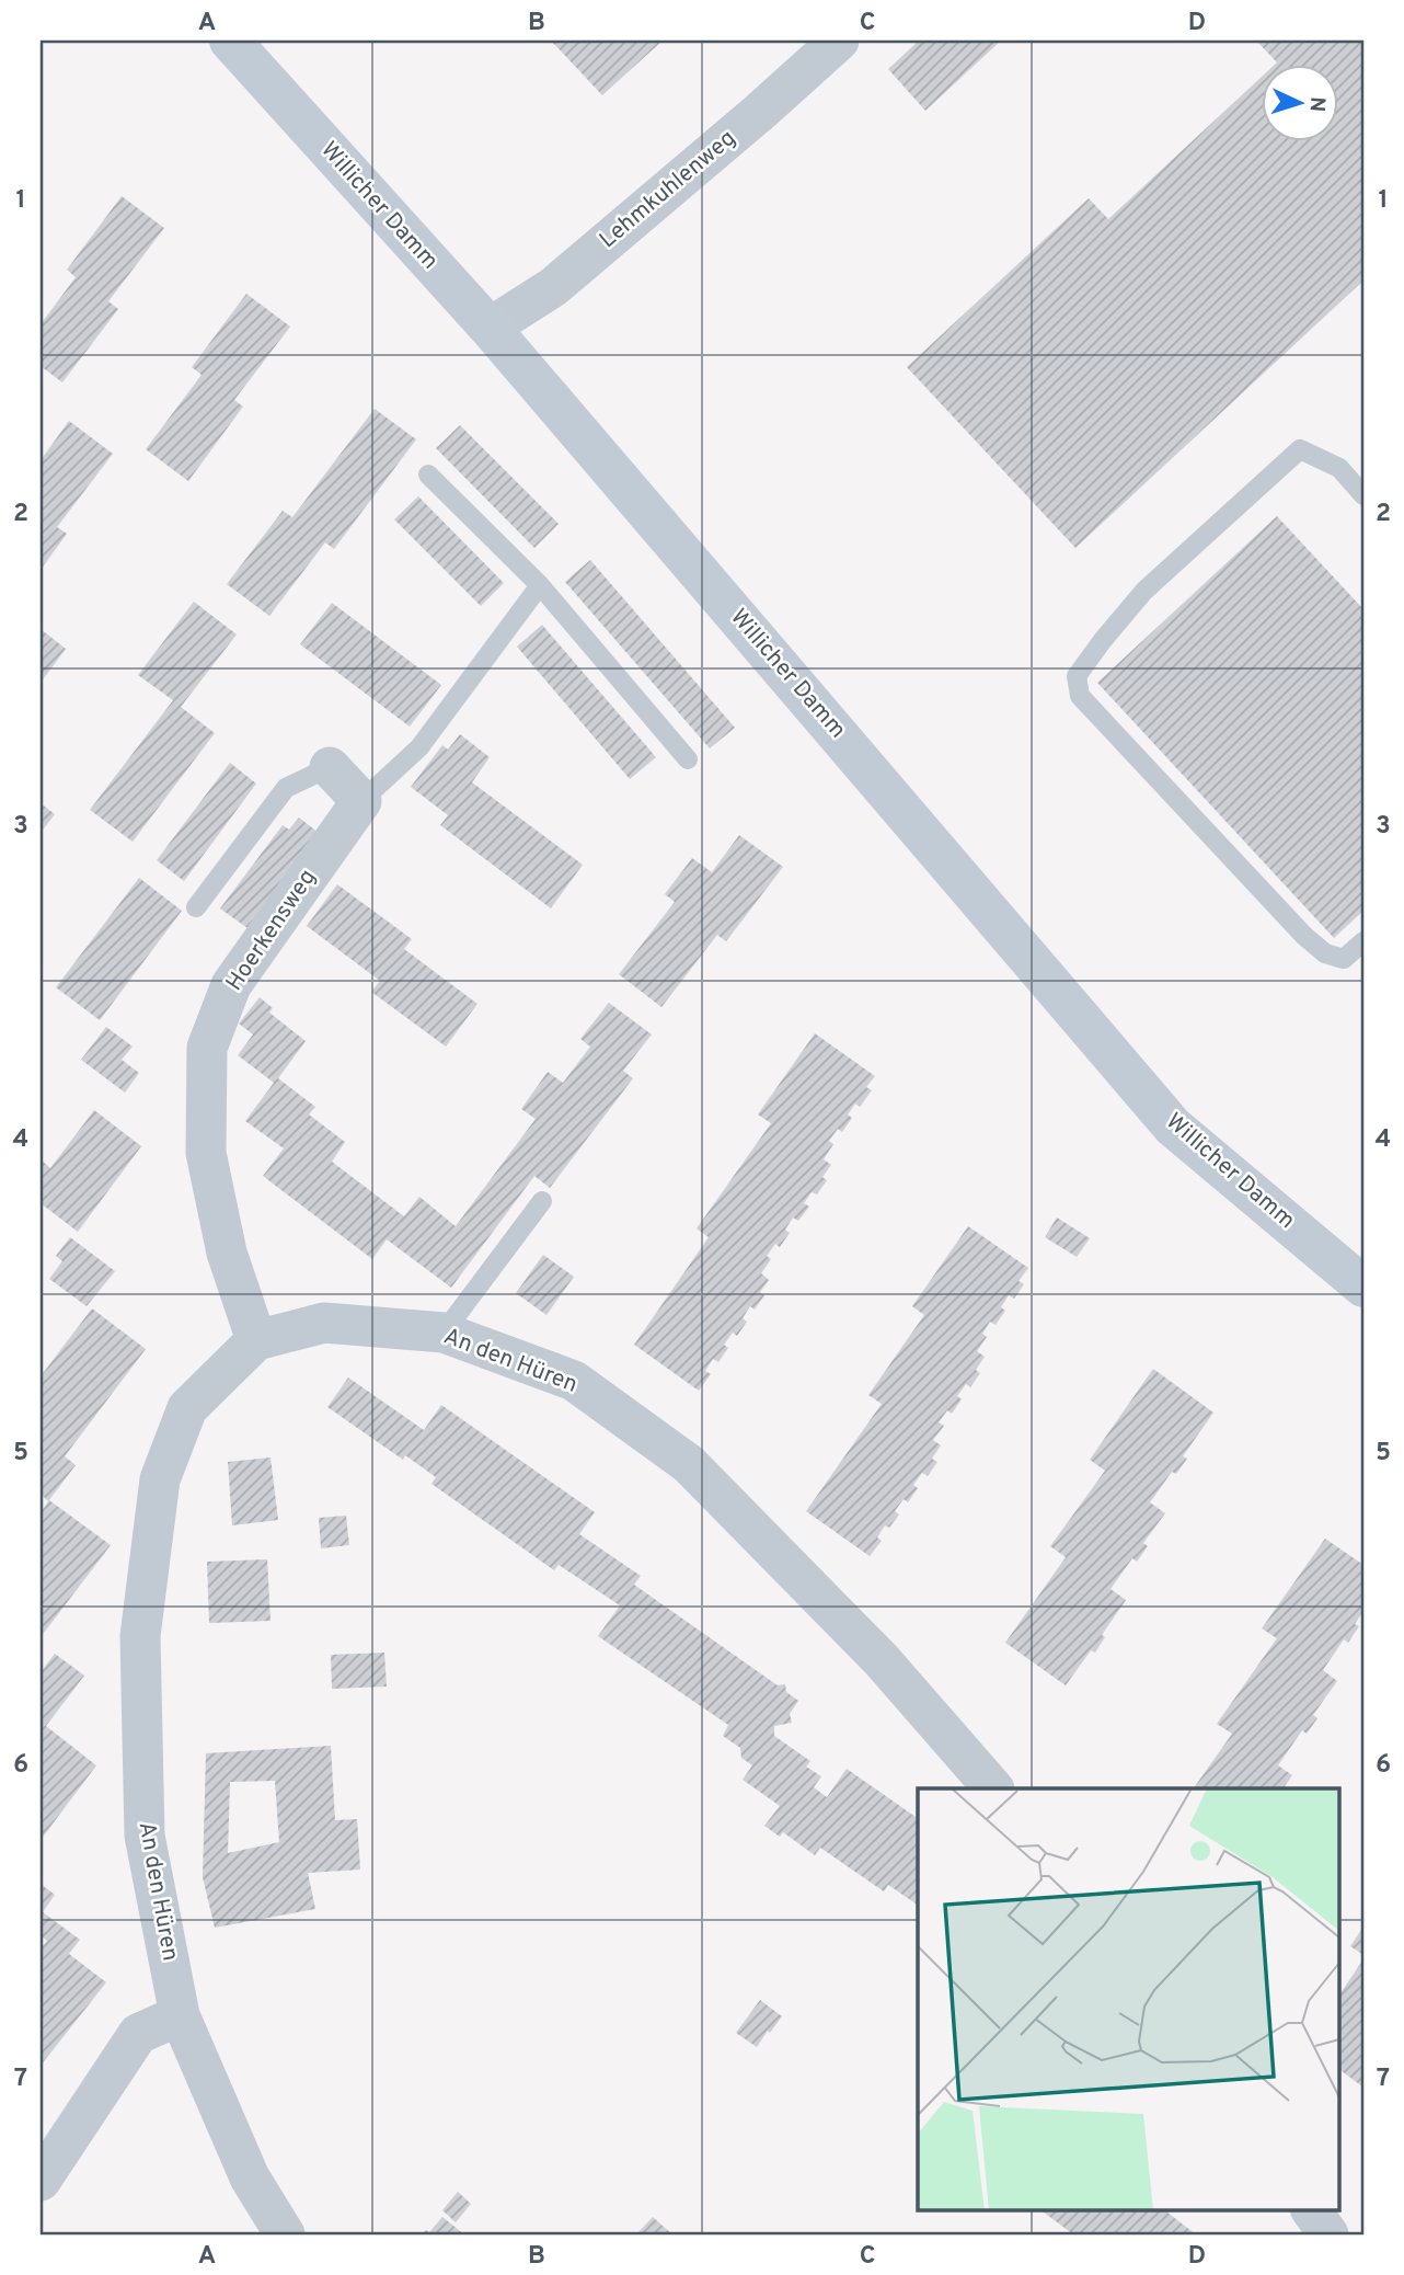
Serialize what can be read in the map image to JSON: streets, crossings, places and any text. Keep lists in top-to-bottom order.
{
  "streets": {
    "main road": ["Willicher Damm"],
    "street": ["Lehmkuhlenweg", "Hoerkensweg", "An den Hüren"]
  },
  "crossings": [
    ["Lehmkuhlenweg", "Willicher Damm"],
    ["Hoerkensweg", "An den Hüren"]
  ],
  "north": "right",
  "grid": {
    "columns": [
      "A",
      "B",
      "C",
      "D"
    ],
    "rows": [
      "1",
      "2",
      "3",
      "4",
      "5",
      "6",
      "7"
    ]
  }
}
